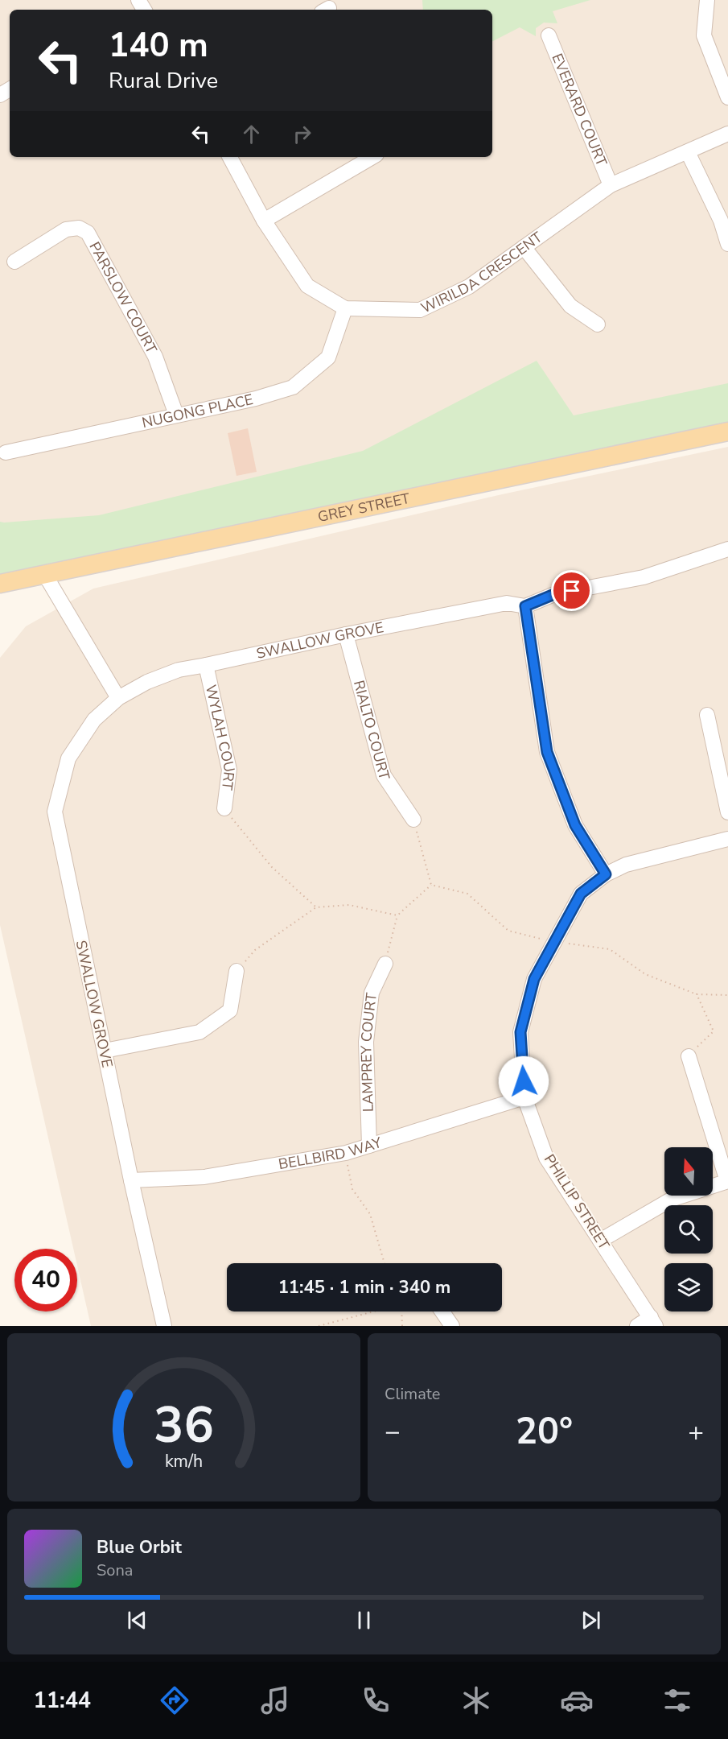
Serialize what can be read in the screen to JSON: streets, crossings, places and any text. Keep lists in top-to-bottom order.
{
  "streets": {
    "main road": ["GREY STREET"],
    "street": [
      "EVERARD COURT",
      "WIRILDA CRESCENT",
      "PARSLOW COURT",
      "NUGONG PLACE",
      "SWALLOW GROVE",
      "RIALTO COURT",
      "WYLAH COURT",
      "LAMPREY COURT",
      "BELLBIRD WAY",
      "PHILLIP STREET"
    ]
  },
  "crossings": [
    ["EVERARD COURT", "WIRILDA CRESCENT"],
    ["WIRILDA CRESCENT", "NUGONG PLACE"],
    ["PARSLOW COURT", "NUGONG PLACE"],
    ["SWALLOW GROVE", "RIALTO COURT"],
    ["SWALLOW GROVE", "WYLAH COURT"],
    ["SWALLOW GROVE", "BELLBIRD WAY"],
    ["LAMPREY COURT", "BELLBIRD WAY"],
    ["BELLBIRD WAY", "PHILLIP STREET"]
  ],
  "north": "top",
  "page": {
    "turn": ["140 m", "Rural Drive"],
    "limit": "40",
    "trip": "11:45 · 1 min · 340 m",
    "tile": "Climate",
    "heat": ["−", "20°", "+"],
    "song": ["Blue Orbit", "Sona"],
    "tabs": "11:44",
    "gauge": ["36", "km/h"]
  }
}
